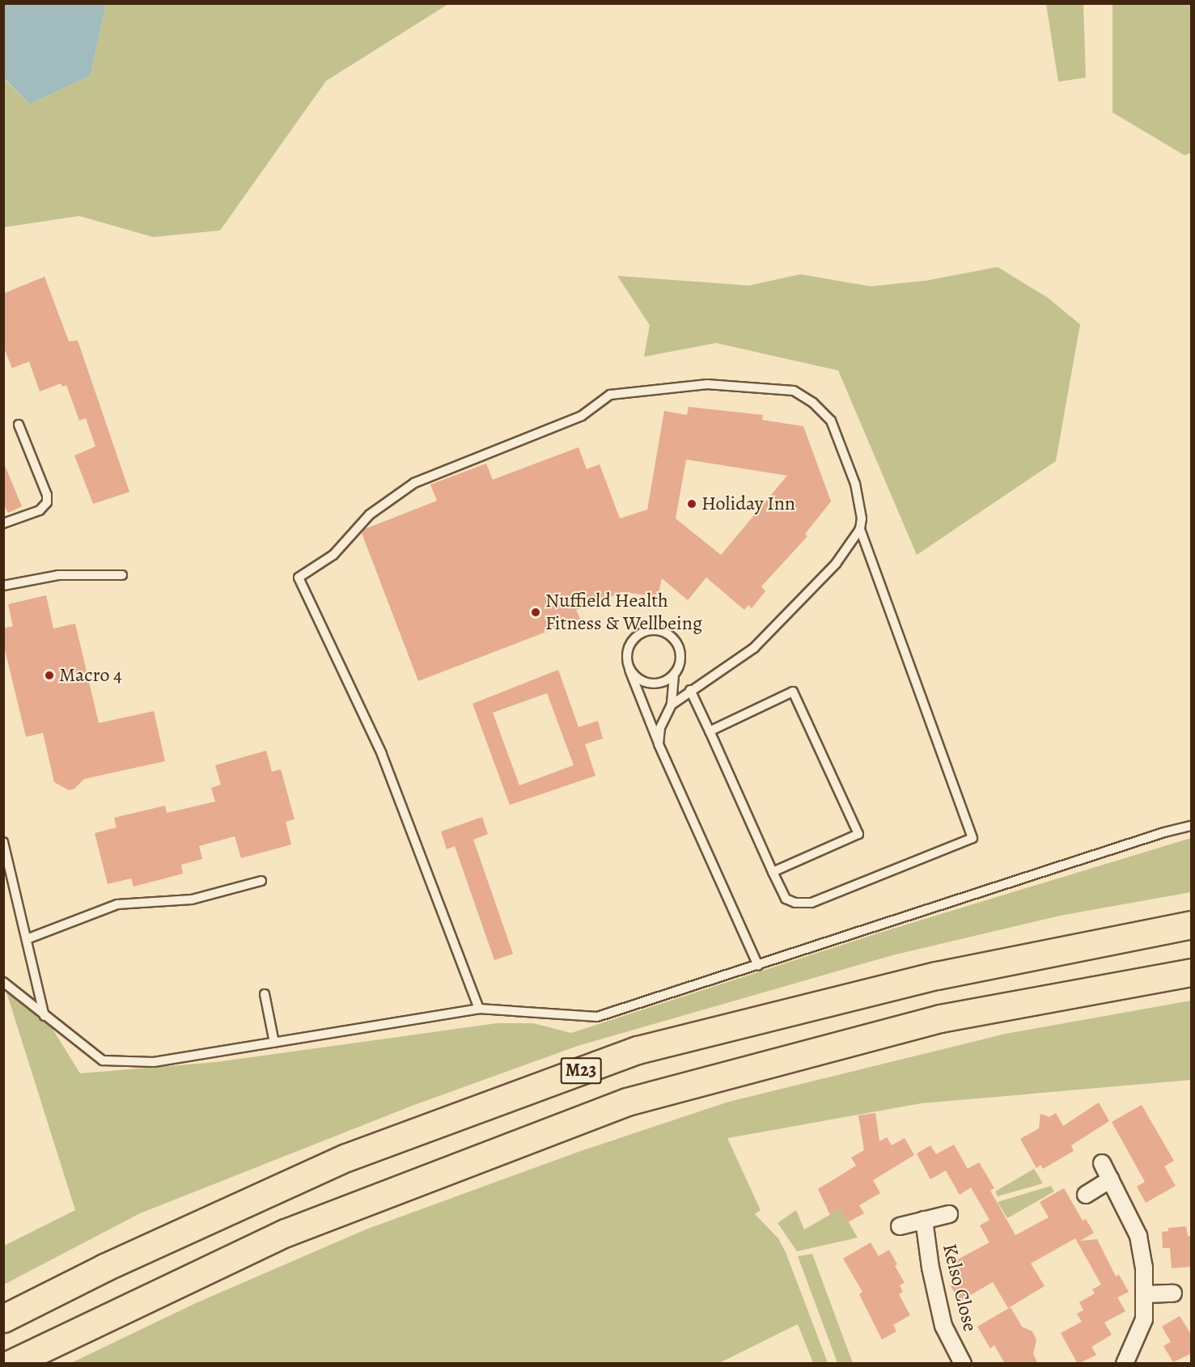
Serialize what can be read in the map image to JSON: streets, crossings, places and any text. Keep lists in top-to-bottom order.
{
  "streets": {
    "highway": ["M23"],
    "street": ["Kelso Close"]
  },
  "places": ["Holiday Inn", "Nuffield Health Fitness & Wellbeing", "Macro 4"]
}
